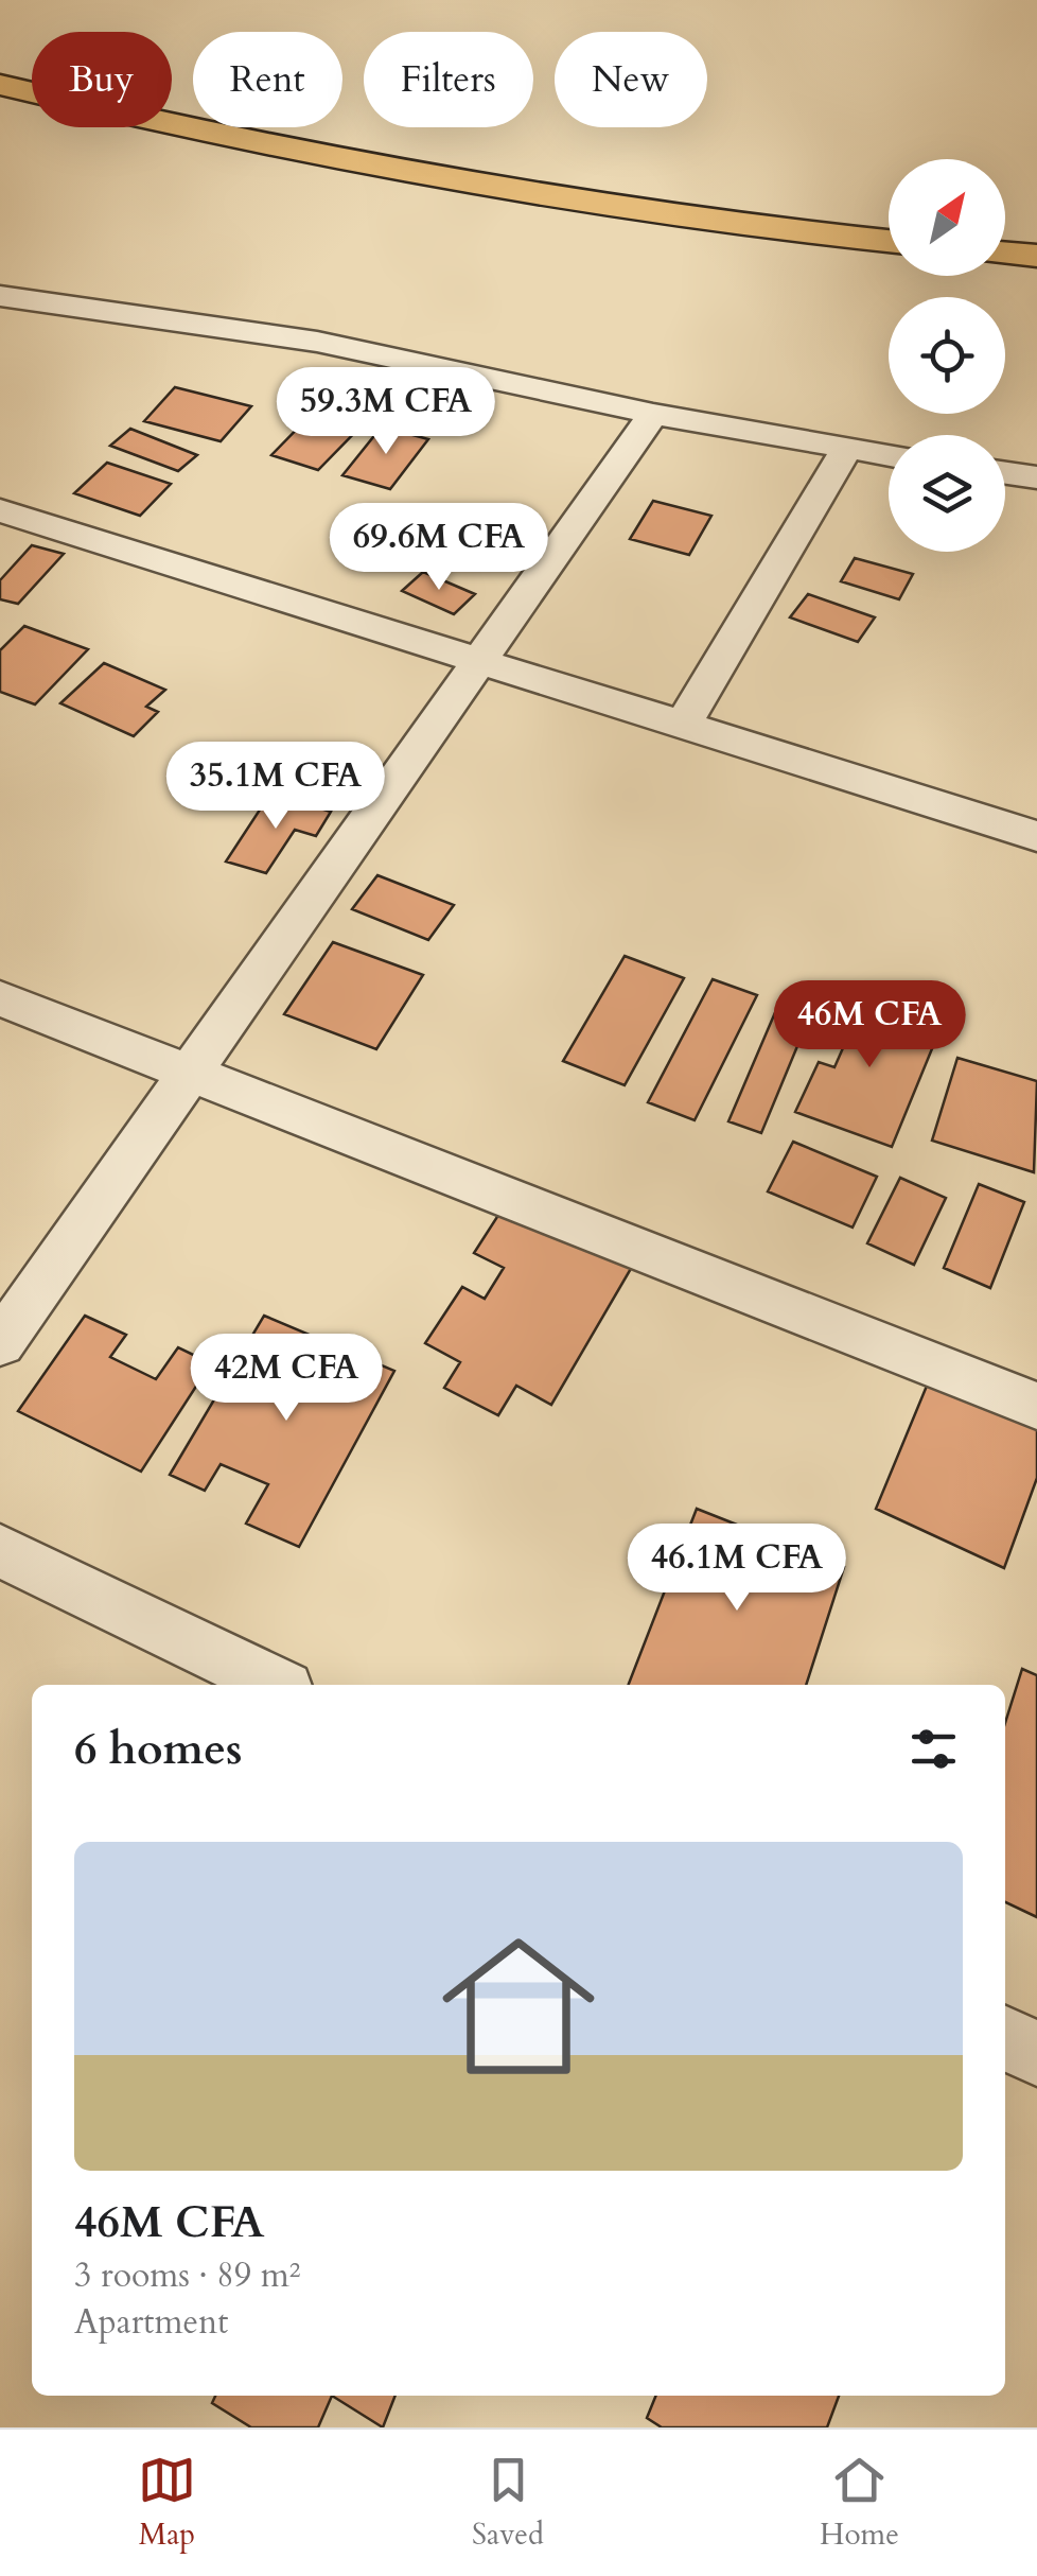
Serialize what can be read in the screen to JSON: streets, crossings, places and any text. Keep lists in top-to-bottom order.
{
  "north": "top right",
  "page": {
    "chip": [
      "Buy",
      "Rent",
      "Filters",
      "New"
    ],
    "price": [
      "59.3M CFA",
      "69.6M CFA",
      "35.1M CFA",
      "46M CFA",
      "42M CFA",
      "46.1M CFA"
    ],
    "heading": "6 homes",
    "list": [
      {
        "name": "46M CFA",
        "note": "3 rooms · 89 m² · Apartment"
      }
    ],
    "tabs": ["Map", "Saved", "Home"]
  }
}
